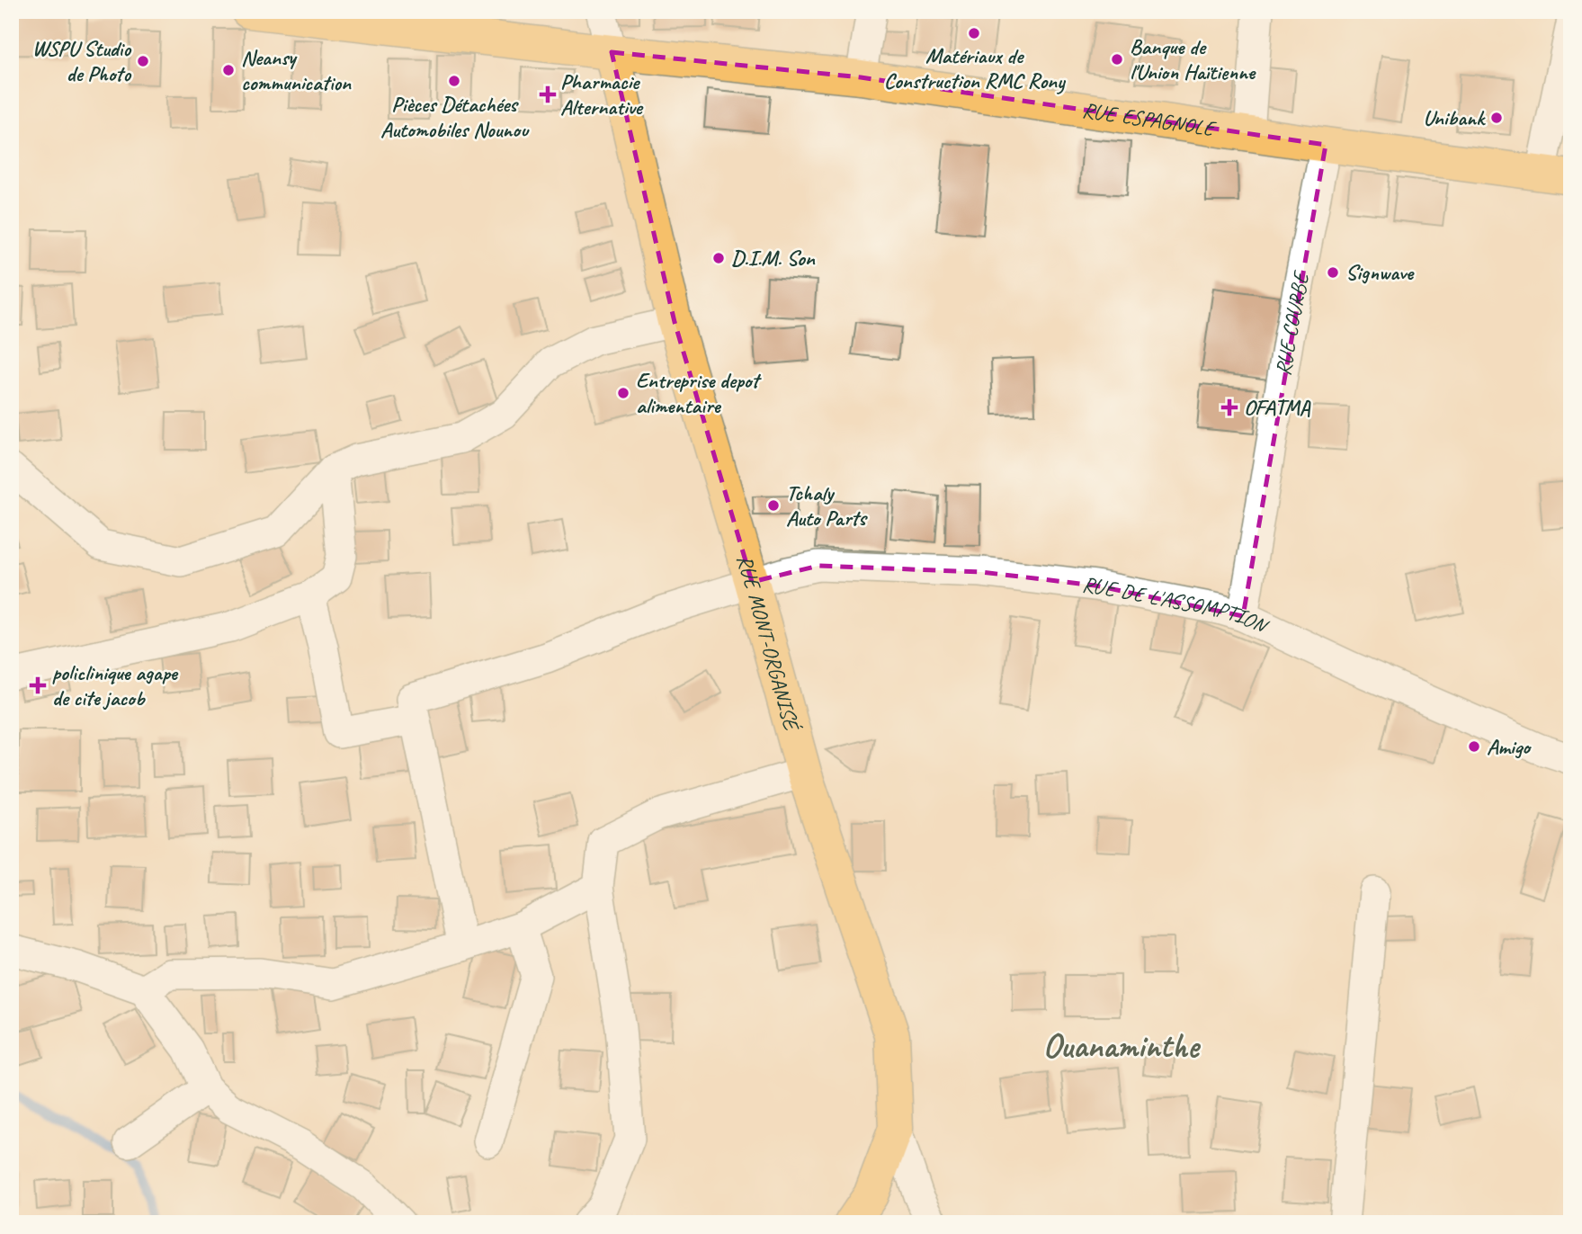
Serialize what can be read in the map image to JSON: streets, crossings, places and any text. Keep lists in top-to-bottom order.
{
  "streets": {
    "main road": ["RUE ESPAGNOLE", "RUE MONT-ORGANISÉ"],
    "street": ["RUE COURBE", "RUE DE L'ASSOMPTION"]
  },
  "crossings": [
    ["RUE ESPAGNOLE", "RUE COURBE"],
    ["RUE ESPAGNOLE", "RUE MONT-ORGANISÉ"],
    ["RUE COURBE", "RUE DE L'ASSOMPTION"],
    ["RUE DE L'ASSOMPTION", "RUE MONT-ORGANISÉ"]
  ],
  "districts": ["Ouanaminthe"],
  "places": {
    "other": [
      "Matériaux de Construction RMC Rony",
      "Banque de l'Union Haïtienne",
      "WSPU Studio de Photo",
      "Neansy communication",
      "Pièces Détachées Automobiles Nounou",
      "Unibank",
      "D.I.M. Son",
      "Signwave",
      "Entreprise depot alimentaire",
      "Tchaly Auto Parts",
      "Amigo"
    ],
    "health": ["Pharmacie Alternative", "OFATMA", "policlinique agape de cite jacob"]
  }
}
